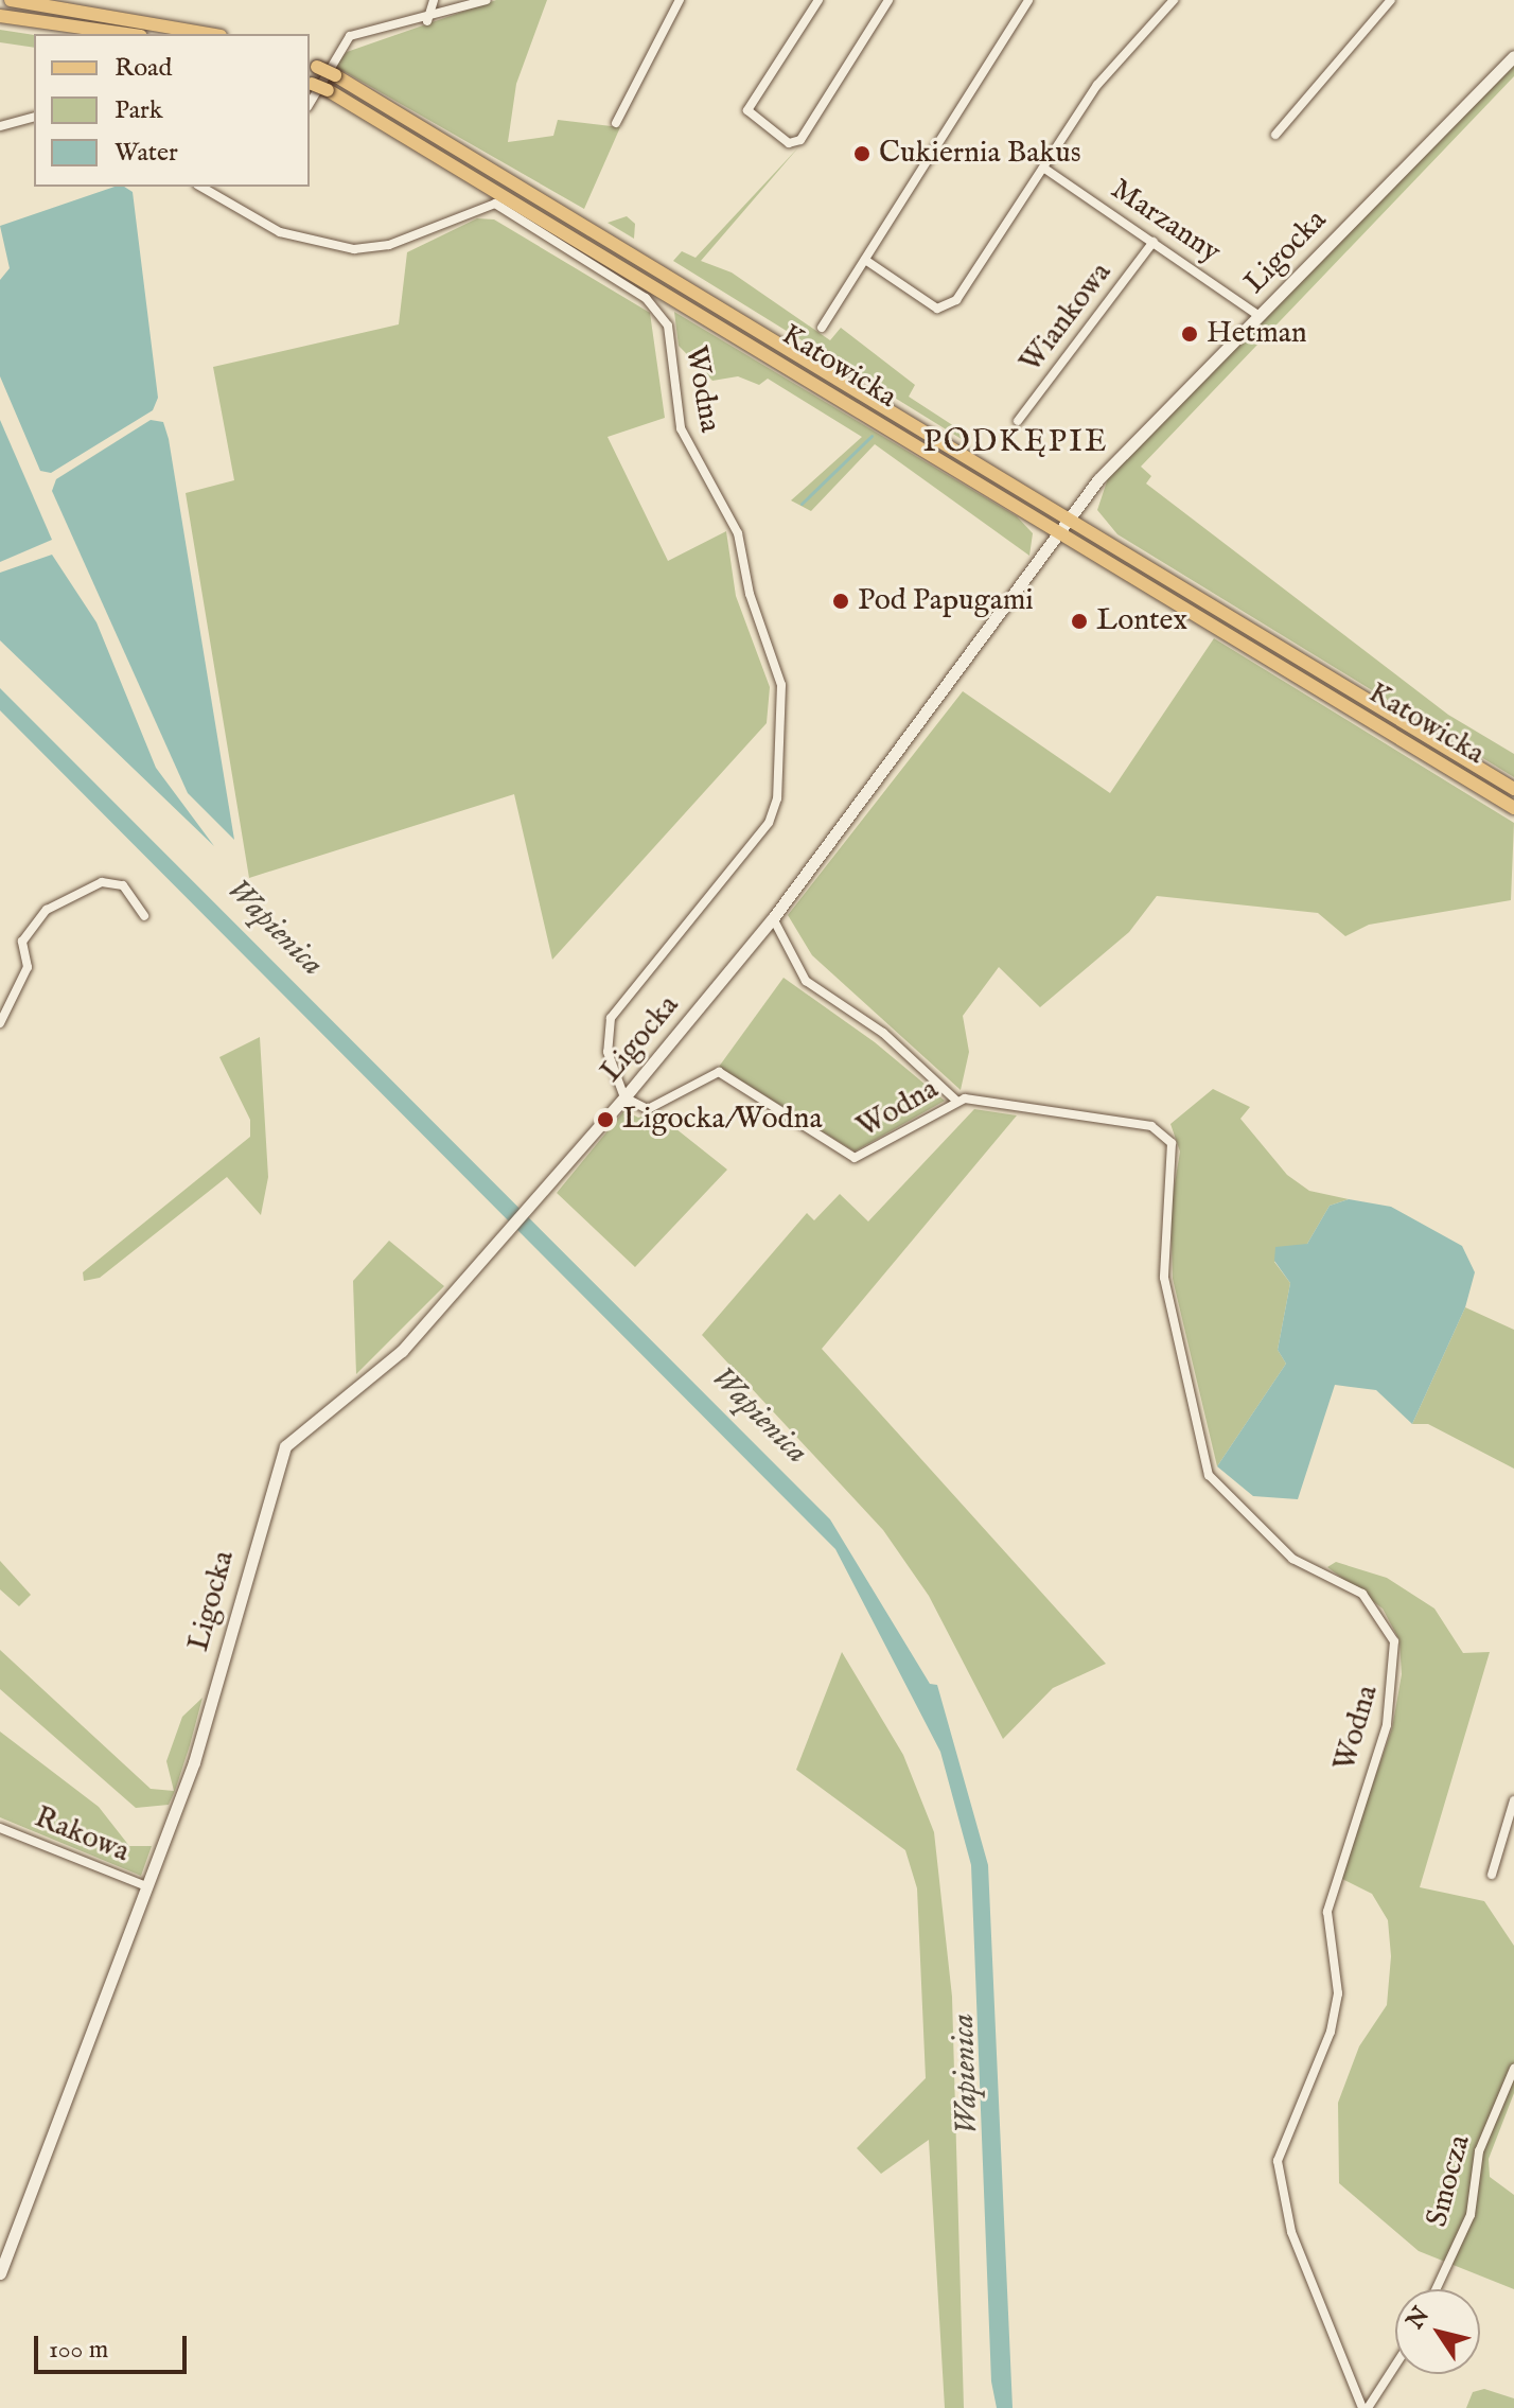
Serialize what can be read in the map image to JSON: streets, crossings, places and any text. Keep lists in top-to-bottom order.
{
  "streets": {
    "main road": ["Katowicka"],
    "street": [
      "Marzanny",
      "Ligocka",
      "Wiankowa",
      "Wodna",
      "Rakowa",
      "Smocza"
    ]
  },
  "crossings": [
    ["Marzanny", "Ligocka"],
    ["Marzanny", "Wiankowa"],
    ["Ligocka", "Katowicka"],
    ["Ligocka", "Wodna"],
    ["Ligocka", "Rakowa"]
  ],
  "districts": ["PODKĘPIE"],
  "water": ["Wapienica"],
  "places": [
    "Cukiernia Bakus",
    "Hetman",
    "Pod Papugami",
    "Lontex",
    "Ligocka/Wodna"
  ],
  "legend": ["Road", "Park", "Water"],
  "scale_bar": "100 m",
  "north": "top left"
}
